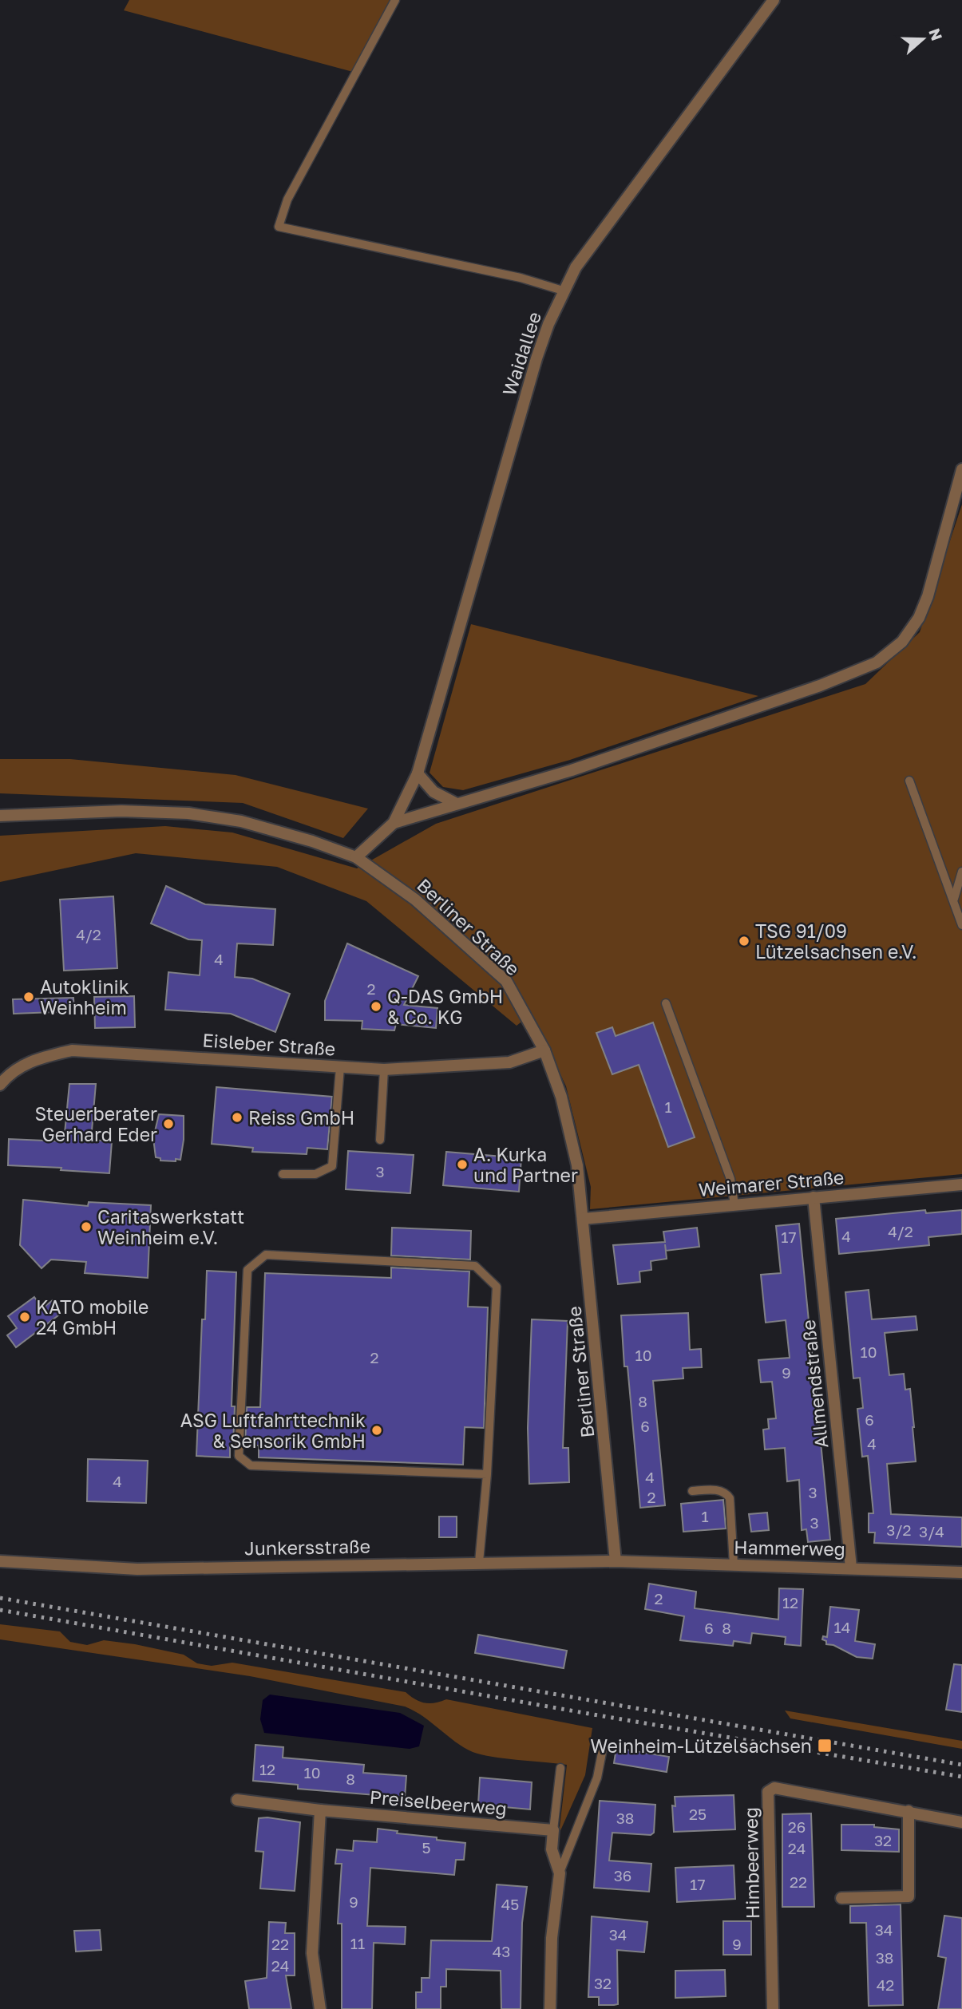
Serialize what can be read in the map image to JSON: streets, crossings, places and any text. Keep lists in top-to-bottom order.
{
  "streets": {
    "street": [
      "Waidallee",
      "Berliner Straße",
      "Eisleber Straße",
      "Weimarer Straße",
      "Allmendstraße",
      "Junkersstraße",
      "Hammerweg",
      "Preiselbeerweg",
      "Himbeerweg"
    ]
  },
  "crossings": [
    ["Waidallee", "Berliner Straße"],
    ["Berliner Straße", "Eisleber Straße"],
    ["Berliner Straße", "Weimarer Straße"],
    ["Berliner Straße", "Junkersstraße"],
    ["Berliner Straße", "Hammerweg"],
    ["Weimarer Straße", "Allmendstraße"],
    ["Allmendstraße", "Hammerweg"],
    ["Junkersstraße", "Hammerweg"]
  ],
  "places": {
    "other": [
      "TSG 91/09 Lützelsachsen e.V.",
      "Autoklinik Weinheim",
      "Q-DAS GmbH & Co. KG",
      "Reiss GmbH",
      "Steuerberater Gerhard Eder",
      "A. Kurka und Partner",
      "Caritaswerkstatt Weinheim e.V.",
      "KATO mobile 24 GmbH",
      "ASG Luftfahrttechnik & Sensorik GmbH"
    ],
    "transit": ["Weinheim-Lützelsachsen"]
  },
  "house_numbers": [
    "4/2",
    "4",
    "2",
    "1",
    "3",
    "4/2",
    "4",
    "17",
    "10",
    "10",
    "2",
    "9",
    "8",
    "6",
    "6",
    "4",
    "4",
    "4",
    "3",
    "2",
    "1",
    "3",
    "3/2",
    "3/4",
    "2",
    "12",
    "14",
    "6",
    "8",
    "12",
    "10",
    "8",
    "25",
    "38",
    "26",
    "32",
    "5",
    "24",
    "36",
    "22",
    "17",
    "9",
    "45",
    "34",
    "34",
    "11",
    "22",
    "9",
    "43",
    "38",
    "24",
    "32",
    "42"
  ],
  "north": "right"
}
